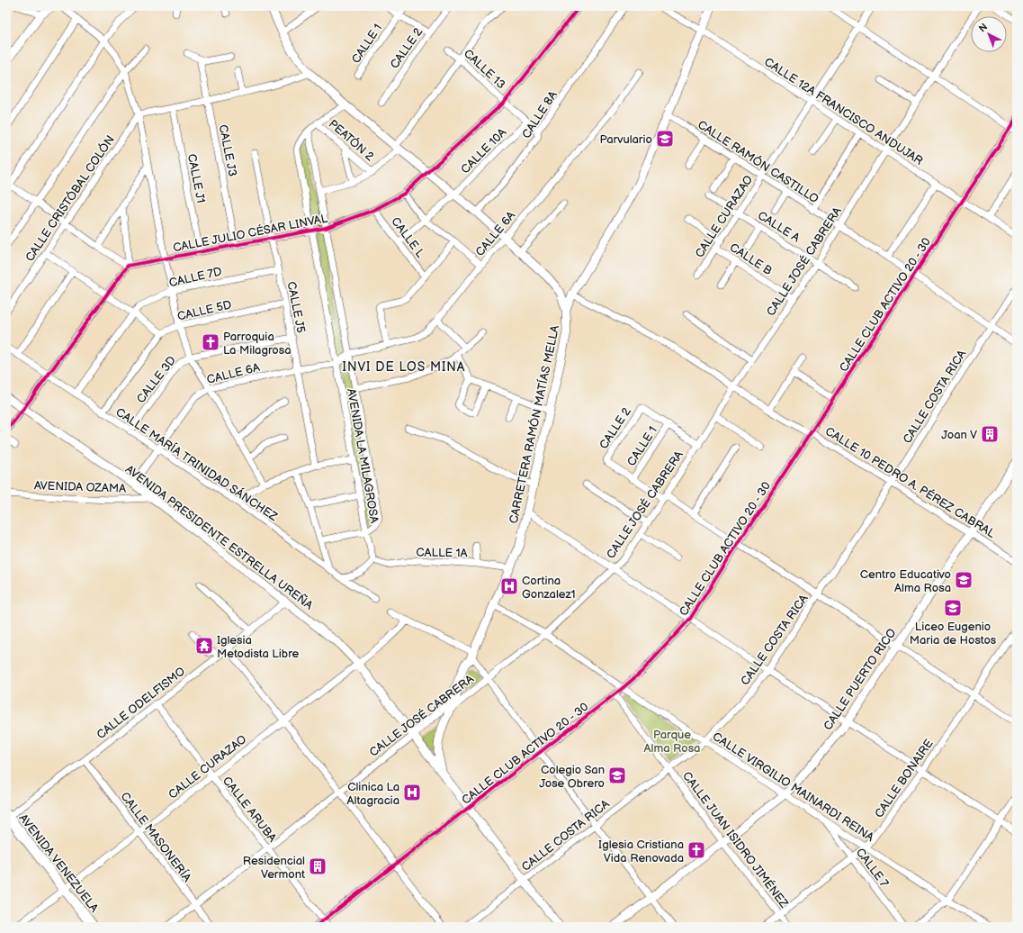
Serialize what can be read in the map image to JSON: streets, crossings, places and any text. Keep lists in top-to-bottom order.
{
  "streets": {
    "main road": [
      "CALLE JOSÉ CABRERA",
      "CARRETERA RAMÓN MATÍAS MELLA",
      "AVENIDA PRESIDENTE ESTRELLA UREÑA",
      "CALLE PUERTO RICO",
      "AVENIDA VENEZUELA"
    ],
    "street": [
      "CALLE 1",
      "CALLE 2",
      "CALLE 13",
      "CALLE 12A FRANCISCO ANDUJAR",
      "CALLE 8A",
      "PEATÓN 2",
      "CALLE J3",
      "CALLE 10A",
      "CALLE RAMÓN CASTILLO",
      "CALLE J1",
      "CALLE CRISTÓBAL COLÓN",
      "CALLE CURAZAO",
      "CALLE A",
      "CALLE JULIO CÉSAR LINVAL",
      "CALLE 6A",
      "CALLE L",
      "CALLE B",
      "CALLE 7D",
      "CALLE CLUB ACTIVO 20 - 30",
      "CALLE J5",
      "CALLE 5D",
      "CALLE 3D",
      "CALLE COSTA RICA",
      "AVENIDA LA MILAGROSA",
      "CALLE MARÍA TRINIDAD SÁNCHEZ",
      "CALLE 10 PEDRO A. PÉREZ CABRAL",
      "AVENIDA OZAMA",
      "CALLE 1A",
      "CALLE ODELFISMO",
      "CALLE BONAIRE",
      "CALLE VIRGILIO MAINARDI REINA",
      "CALLE ARUBA",
      "CALLE MASONERÍA",
      "CALLE JUAN ISIDRO JIMÉNEZ",
      "CALLE 7"
    ]
  },
  "crossings": [
    ["CALLE 1", "CALLE 2"],
    ["CALLE 13", "CALLE 8A"],
    ["CALLE 13", "CALLE 10A"],
    ["CALLE 13", "CALLE JULIO CÉSAR LINVAL"],
    ["CALLE 12A FRANCISCO ANDUJAR", "CALLE CURAZAO"],
    ["CALLE 12A FRANCISCO ANDUJAR", "CALLE JOSÉ CABRERA"],
    ["CALLE 12A FRANCISCO ANDUJAR", "CALLE CLUB ACTIVO 20 - 30"],
    ["CALLE 8A", "CARRETERA RAMÓN MATÍAS MELLA"],
    ["PEATÓN 2", "AVENIDA LA MILAGROSA"],
    ["CALLE J3", "CALLE JULIO CÉSAR LINVAL"],
    ["CALLE 10A", "CALLE L"],
    ["CALLE 10A", "CARRETERA RAMÓN MATÍAS MELLA"],
    ["CALLE RAMÓN CASTILLO", "CALLE CURAZAO"],
    ["CALLE RAMÓN CASTILLO", "CALLE JOSÉ CABRERA"],
    ["CALLE RAMÓN CASTILLO", "CALLE CLUB ACTIVO 20 - 30"],
    ["CALLE RAMÓN CASTILLO", "CALLE COSTA RICA"],
    ["CALLE J1", "CALLE JULIO CÉSAR LINVAL"],
    ["CALLE CURAZAO", "CALLE A"],
    ["CALLE CURAZAO", "CALLE B"],
    ["CALLE CURAZAO", "AVENIDA PRESIDENTE ESTRELLA UREÑA"],
    ["CALLE CURAZAO", "CALLE ARUBA"],
    ["CALLE CURAZAO", "CALLE MASONERÍA"],
    ["CALLE CURAZAO", "AVENIDA VENEZUELA"],
    ["CALLE A", "CALLE JOSÉ CABRERA"],
    ["CALLE JULIO CÉSAR LINVAL", "CALLE L"],
    ["CALLE JULIO CÉSAR LINVAL", "CALLE J5"],
    ["CALLE JULIO CÉSAR LINVAL", "CARRETERA RAMÓN MATÍAS MELLA"],
    ["CALLE JULIO CÉSAR LINVAL", "AVENIDA LA MILAGROSA"],
    ["CALLE 6A", "CALLE J5"],
    ["CALLE 6A", "CARRETERA RAMÓN MATÍAS MELLA"],
    ["CALLE 6A", "AVENIDA LA MILAGROSA"],
    ["CALLE 6A", "CALLE MARÍA TRINIDAD SÁNCHEZ"],
    ["CALLE 6A", "AVENIDA PRESIDENTE ESTRELLA UREÑA"],
    ["CALLE B", "CALLE JOSÉ CABRERA"],
    ["CALLE JOSÉ CABRERA", "CARRETERA RAMÓN MATÍAS MELLA"],
    ["CALLE JOSÉ CABRERA", "CALLE 10 PEDRO A. PÉREZ CABRAL"],
    ["CALLE JOSÉ CABRERA", "AVENIDA PRESIDENTE ESTRELLA UREÑA"],
    ["CALLE JOSÉ CABRERA", "CALLE VIRGILIO MAINARDI REINA"],
    ["CALLE JOSÉ CABRERA", "CALLE ARUBA"],
    ["CALLE JOSÉ CABRERA", "CALLE MASONERÍA"],
    ["CALLE 7D", "CALLE J5"],
    ["CALLE 7D", "CALLE MARÍA TRINIDAD SÁNCHEZ"],
    ["CALLE CLUB ACTIVO 20 - 30", "CALLE 10 PEDRO A. PÉREZ CABRAL"],
    ["CALLE CLUB ACTIVO 20 - 30", "AVENIDA PRESIDENTE ESTRELLA UREÑA"],
    ["CALLE CLUB ACTIVO 20 - 30", "CALLE VIRGILIO MAINARDI REINA"],
    ["CALLE CLUB ACTIVO 20 - 30", "CALLE ARUBA"],
    ["CALLE CLUB ACTIVO 20 - 30", "CALLE JUAN ISIDRO JIMÉNEZ"],
    ["CALLE J5", "CALLE 5D"],
    ["CALLE J5", "CALLE 3D"],
    ["CALLE 5D", "CALLE MARÍA TRINIDAD SÁNCHEZ"],
    ["CALLE 3D", "CALLE MARÍA TRINIDAD SÁNCHEZ"],
    ["CALLE COSTA RICA", "CALLE 10 PEDRO A. PÉREZ CABRAL"],
    ["CALLE COSTA RICA", "AVENIDA PRESIDENTE ESTRELLA UREÑA"],
    ["CALLE COSTA RICA", "CALLE VIRGILIO MAINARDI REINA"],
    ["CALLE COSTA RICA", "CALLE JUAN ISIDRO JIMÉNEZ"],
    ["CARRETERA RAMÓN MATÍAS MELLA", "AVENIDA LA MILAGROSA"],
    ["CARRETERA RAMÓN MATÍAS MELLA", "AVENIDA PRESIDENTE ESTRELLA UREÑA"],
    ["CARRETERA RAMÓN MATÍAS MELLA", "CALLE 1A"],
    ["CARRETERA RAMÓN MATÍAS MELLA", "CALLE VIRGILIO MAINARDI REINA"],
    ["AVENIDA LA MILAGROSA", "CALLE 1A"],
    ["CALLE 10 PEDRO A. PÉREZ CABRAL", "CALLE PUERTO RICO"],
    ["AVENIDA OZAMA", "AVENIDA PRESIDENTE ESTRELLA UREÑA"],
    ["AVENIDA PRESIDENTE ESTRELLA UREÑA", "CALLE ODELFISMO"],
    ["CALLE PUERTO RICO", "CALLE VIRGILIO MAINARDI REINA"],
    ["CALLE PUERTO RICO", "CALLE JUAN ISIDRO JIMÉNEZ"],
    ["CALLE ODELFISMO", "CALLE ARUBA"],
    ["CALLE ODELFISMO", "CALLE MASONERÍA"],
    ["CALLE ODELFISMO", "AVENIDA VENEZUELA"],
    ["CALLE BONAIRE", "CALLE VIRGILIO MAINARDI REINA"],
    ["CALLE BONAIRE", "CALLE JUAN ISIDRO JIMÉNEZ"],
    ["CALLE BONAIRE", "CALLE 7"],
    ["CALLE VIRGILIO MAINARDI REINA", "CALLE 7"]
  ],
  "districts": ["INVI DE LOS MINA"],
  "parks": ["Parque Alma Rosa"],
  "places": {
    "school or university": [
      "Parvulario",
      "Centro Educativo Alma Rosa",
      "Liceo Eugenio Maria de Hostos",
      "Colegio San Jose Obrero"
    ],
    "church": ["Parroquia La Milagrosa", "Iglesia Cristiana Vida Renovada"],
    "building": ["Joan V", "Residencial Vermont"],
    "hospital": ["Cortina Gonzalez1", "Clinica La Altagracia"],
    "temple": ["Iglesia Metodista Libre"]
  },
  "north": "top left"
}
